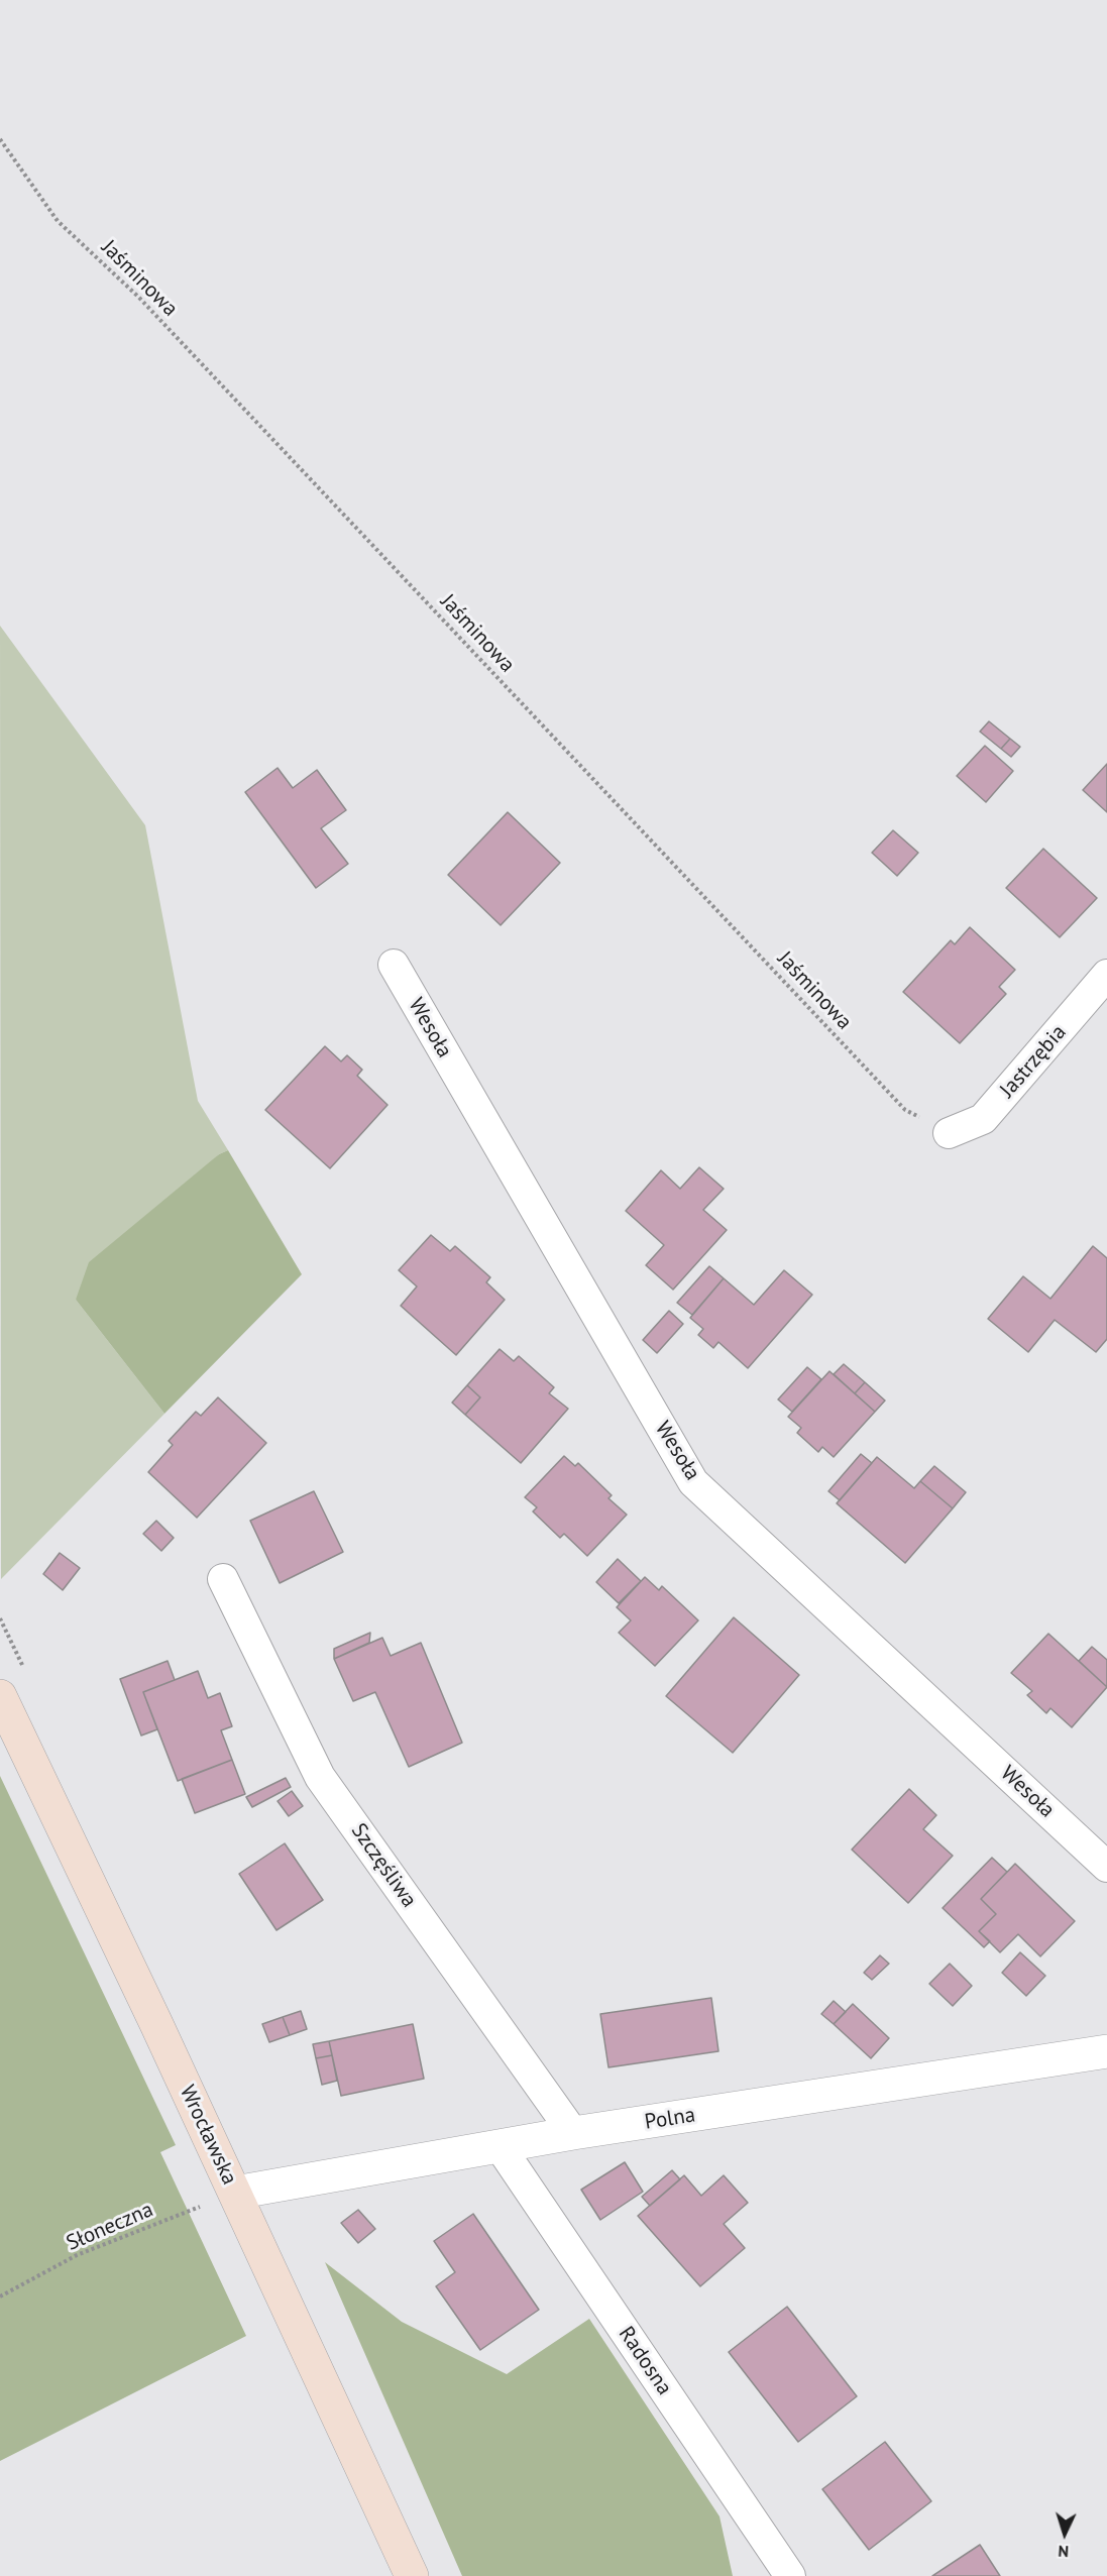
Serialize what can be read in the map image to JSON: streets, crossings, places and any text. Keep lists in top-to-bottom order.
{
  "streets": {
    "main road": ["Wrocławska"],
    "street": [
      "Wesoła",
      "Jastrzębia",
      "Szczęśliwa",
      "Polna",
      "Radosna"
    ],
    "path": ["Jaśminowa", "Słoneczna"]
  },
  "crossings": [
    ["Jaśminowa", "Jastrzębia"],
    ["Szczęśliwa", "Polna"],
    ["Polna", "Wrocławska"],
    ["Polna", "Słoneczna"],
    ["Polna", "Radosna"],
    ["Wrocławska", "Słoneczna"]
  ],
  "north": "bottom"
}
